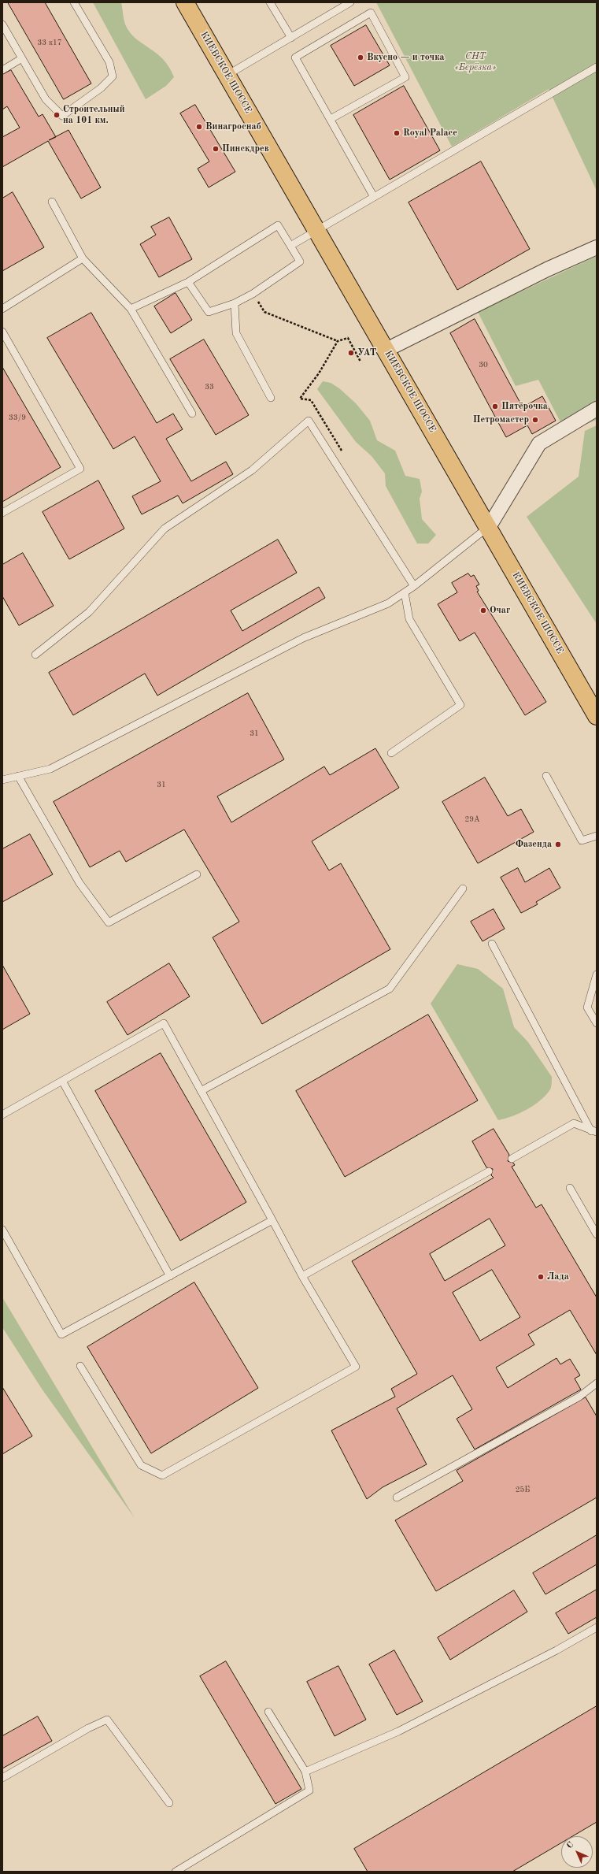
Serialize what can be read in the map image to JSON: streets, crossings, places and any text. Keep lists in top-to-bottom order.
{
  "streets": {
    "highway": ["КИЕВСКОЕ ШОССЕ"]
  },
  "parks": ["СНТ «Берёзка»"],
  "places": [
    "Вкусно — и точка",
    "Строительный на 101 км.",
    "Винагроснаб",
    "Royal Palace",
    "Пинскдрев",
    "УАТ",
    "Пятёрочка",
    "Петромастер",
    "Очаг",
    "Фазенда",
    "Лада"
  ],
  "house_numbers": [
    "33 к17",
    "30",
    "33",
    "33/9",
    "31",
    "31",
    "29А",
    "25Б"
  ],
  "north": "top left"
}
